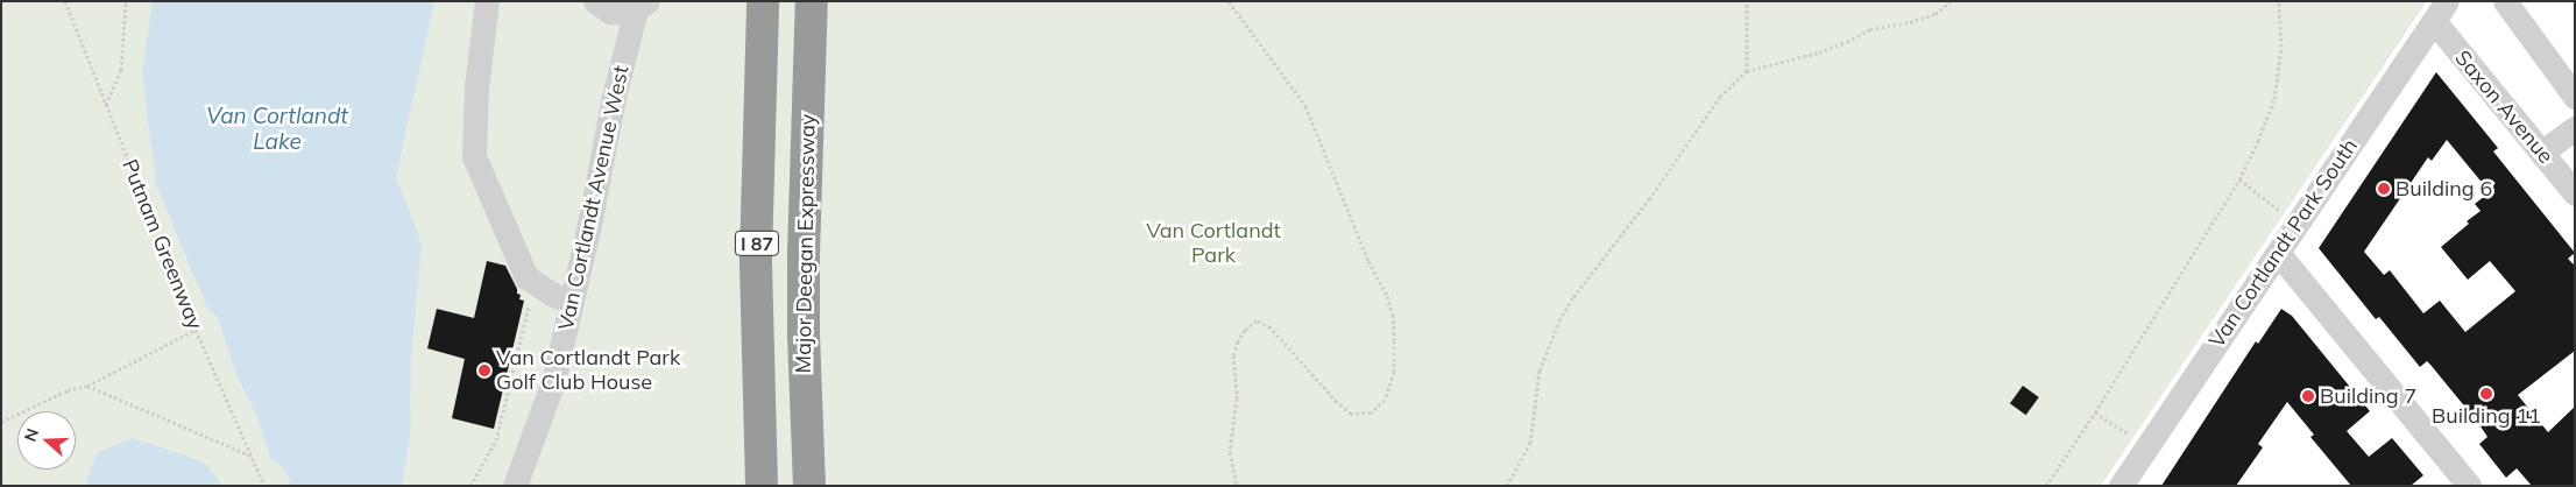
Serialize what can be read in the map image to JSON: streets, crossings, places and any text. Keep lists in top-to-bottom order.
{
  "streets": {
    "highway": ["I 87", "Major Deegan Expressway"],
    "street": ["Saxon Avenue", "Van Cortlandt Avenue West", "Van Cortlandt Park South"],
    "path": ["Putnam Greenway"]
  },
  "crossings": [
    ["Saxon Avenue", "Van Cortlandt Park South"]
  ],
  "water": ["Van Cortlandt Lake"],
  "parks": ["Van Cortlandt Park"],
  "places": [
    "Building 6",
    "Van Cortlandt Park Golf Club House",
    "Building 11",
    "Building 7"
  ],
  "north": "left"
}
